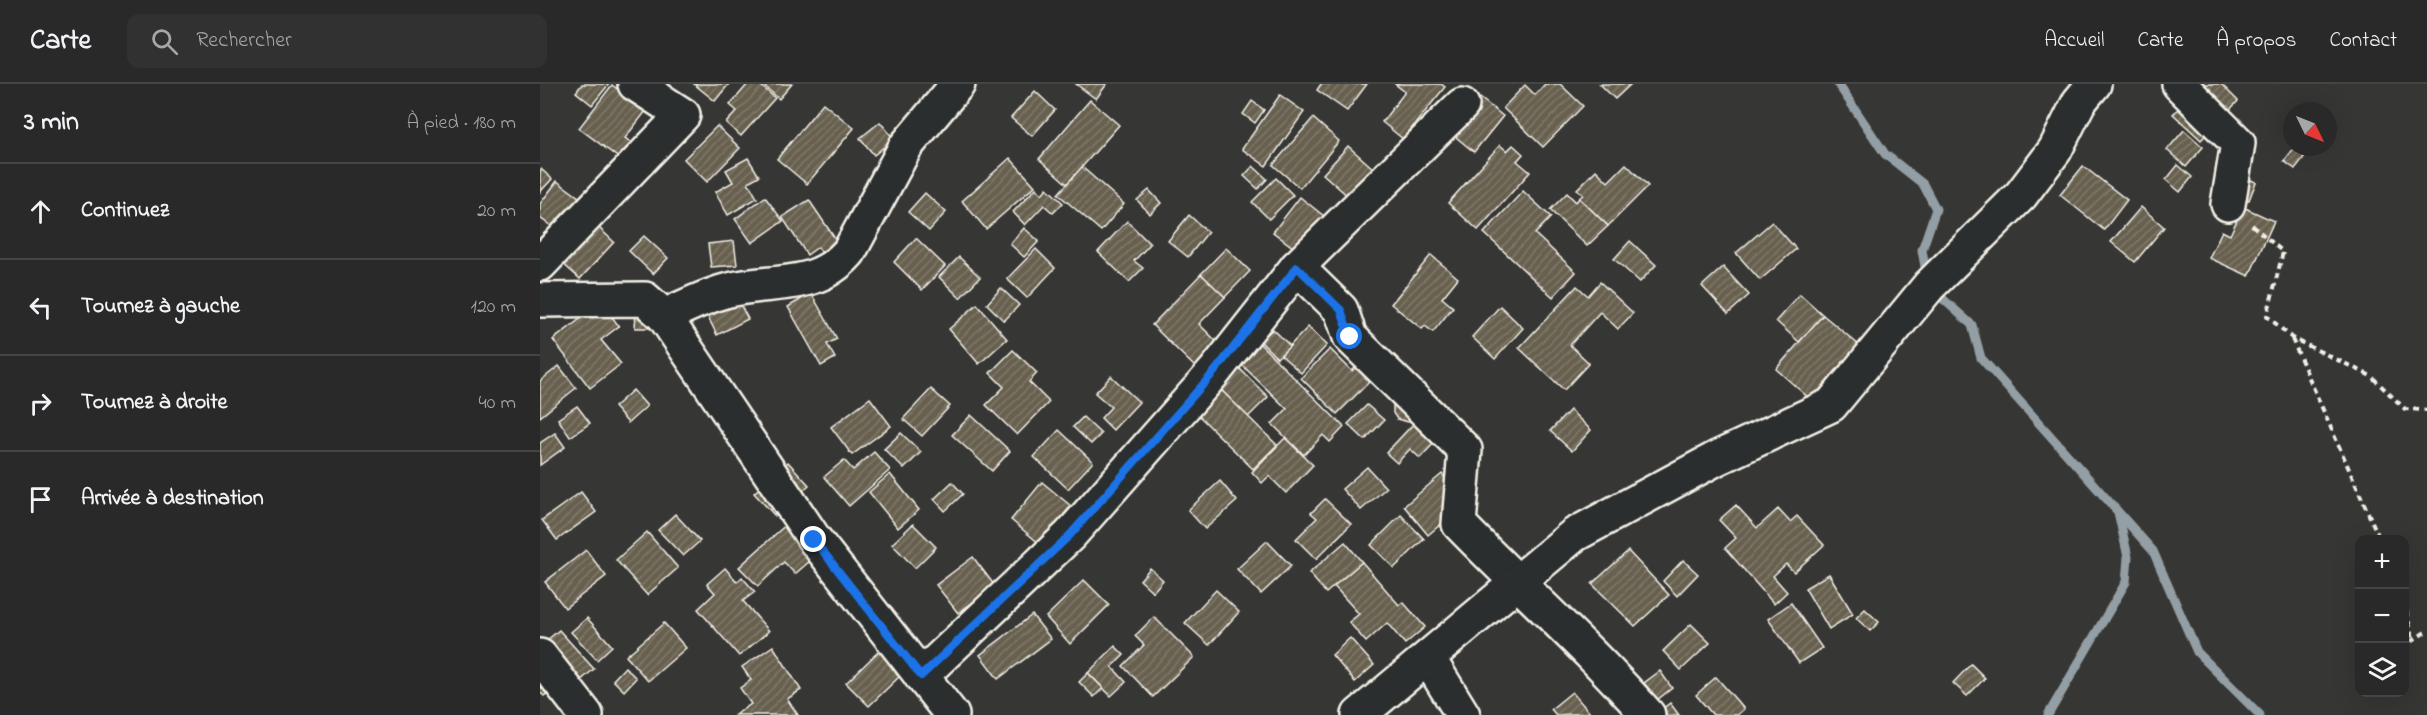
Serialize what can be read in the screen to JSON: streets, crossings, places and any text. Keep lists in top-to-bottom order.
{
  "north": "bottom right",
  "page": {
    "header": "Carte",
    "search": "Rechercher",
    "nav": [
      "Accueil",
      "Carte",
      "À propos",
      "Contact"
    ],
    "heading": ["3 min", "À pied · 180 m"],
    "list": [
      ["Continuez", "20 m"],
      ["Tournez à gauche", "120 m"],
      ["Tournez à droite", "40 m"],
      "Arrivée à destination"
    ],
    "map_buttons": ["+", "−"]
  }
}
